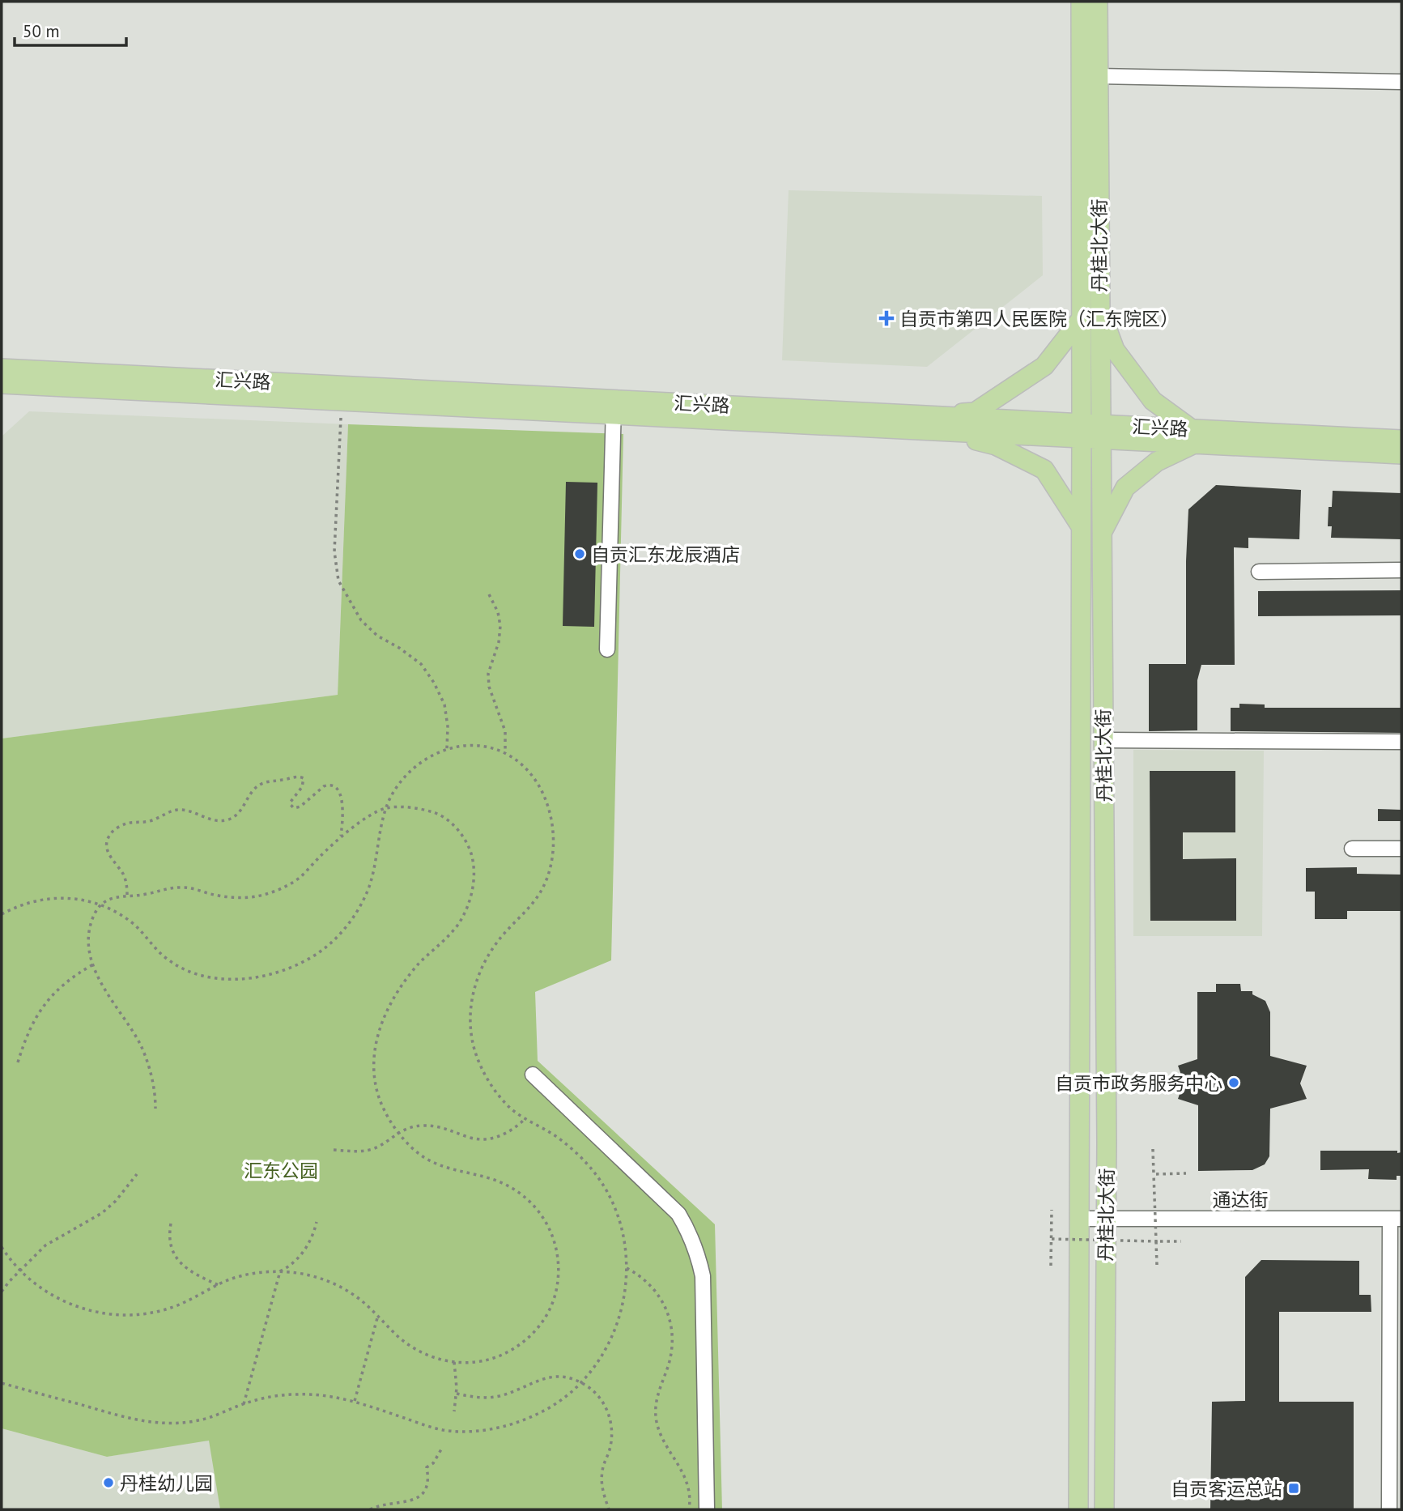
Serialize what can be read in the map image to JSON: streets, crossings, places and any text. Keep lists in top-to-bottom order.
{
  "streets": {
    "main road": ["丹桂北大街", "汇兴路"],
    "street": ["通达街"]
  },
  "crossings": [
    ["丹桂北大街", "汇兴路"],
    ["丹桂北大街", "通达街"]
  ],
  "parks": ["汇东公园"],
  "places": {
    "health": ["自贡市第四人民医院（汇东院区）"],
    "other": ["自贡汇东龙辰酒店", "自贡市政务服务中心", "丹桂幼儿园"],
    "transit": ["自贡客运总站"]
  },
  "scale_bar": "50 m"
}
